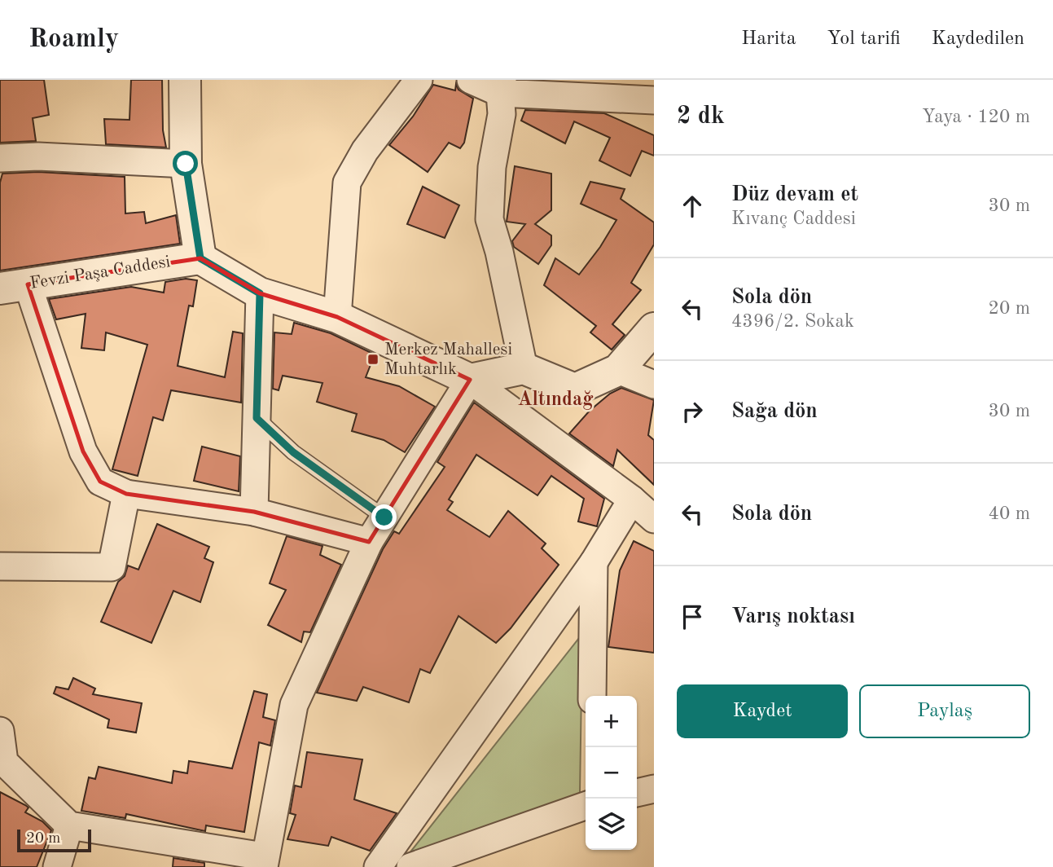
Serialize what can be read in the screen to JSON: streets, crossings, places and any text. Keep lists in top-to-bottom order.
{
  "streets": {
    "street": ["Fevzi Paşa Caddesi"]
  },
  "districts": ["Altındağ"],
  "places": {
    "transit": ["Merkez Mahallesi Muhtarlık"]
  },
  "scale_bar": "20 m",
  "page": {
    "header": "Roamly",
    "nav": ["Harita", "Yol tarifi", "Kaydedilen"],
    "heading": ["2 dk", "Yaya · 120 m"],
    "list": [
      ["Düz devam et", "Kıvanç Caddesi", "30 m"],
      ["Sola dön", "4396/2. Sokak", "20 m"],
      ["Sağa dön", "30 m"],
      ["Sola dön", "40 m"],
      "Varış noktası"
    ],
    "buttons": ["Kaydet", "Paylaş"],
    "map_buttons": ["+", "−"],
    "scale": "20 m"
  }
}
